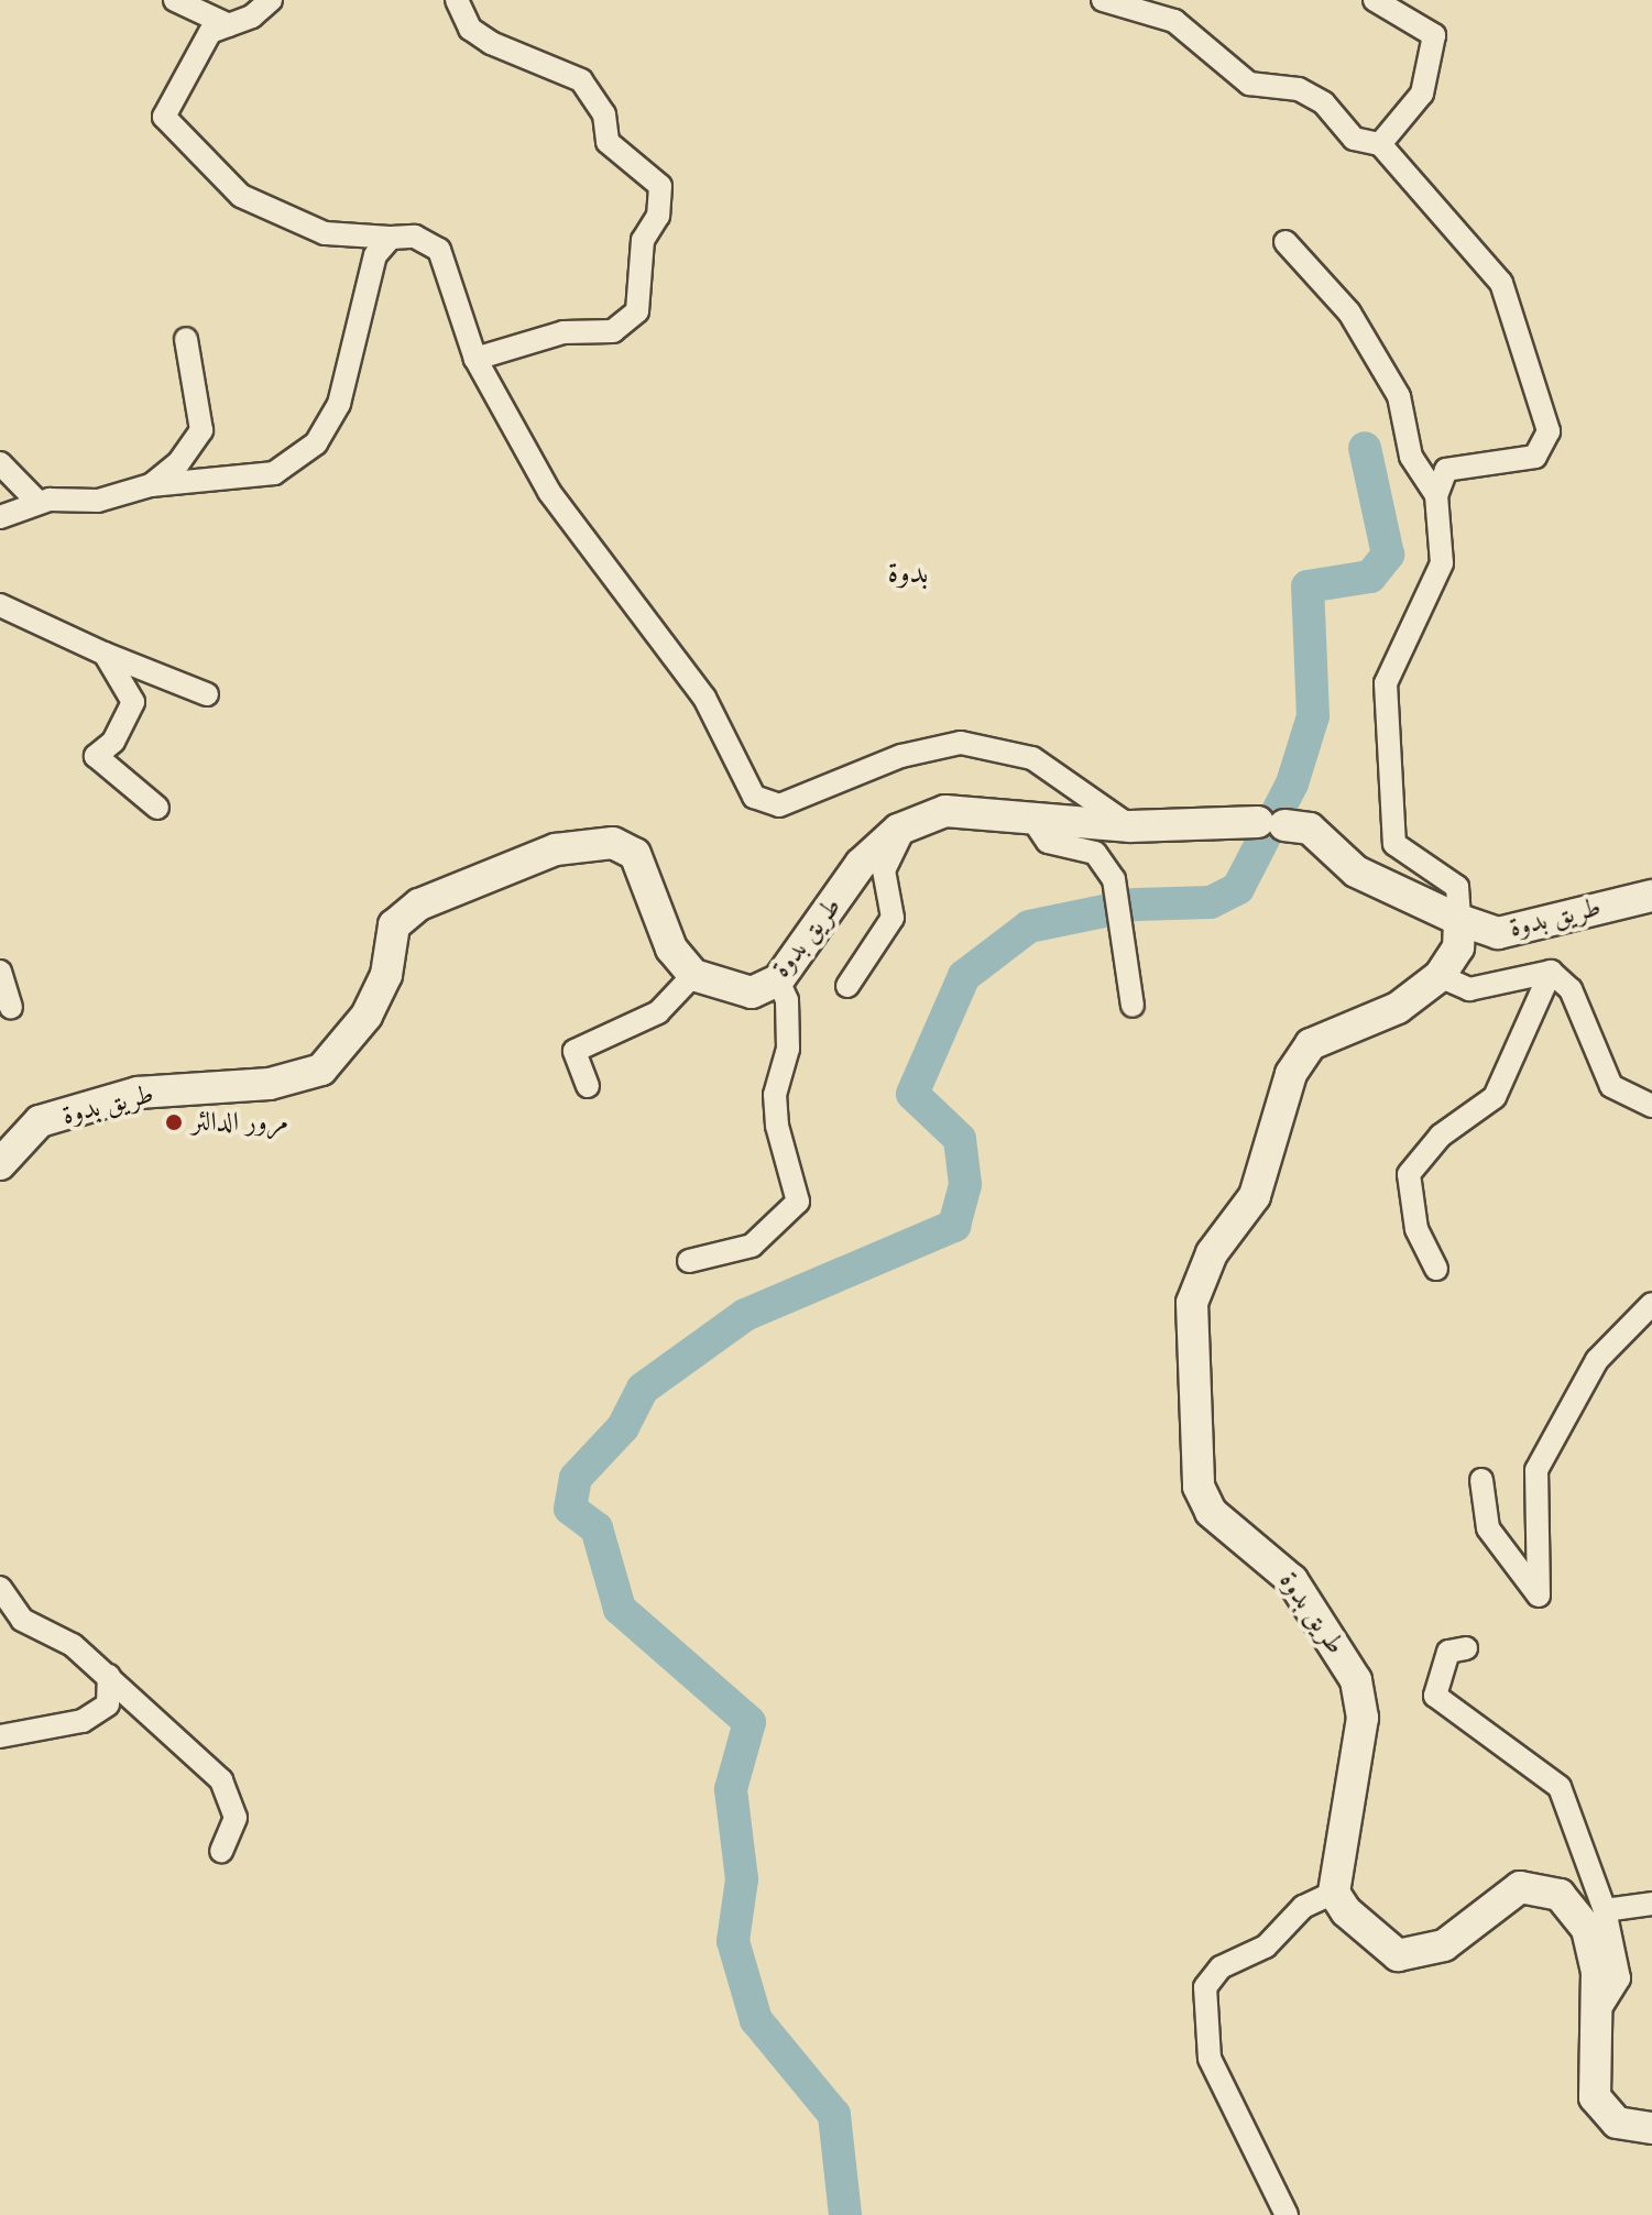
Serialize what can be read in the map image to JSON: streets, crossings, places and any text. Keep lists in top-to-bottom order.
{
  "streets": {
    "street": ["طريق بدوة"]
  },
  "districts": ["بدوة"],
  "places": ["مرور الدالئر"]
}
